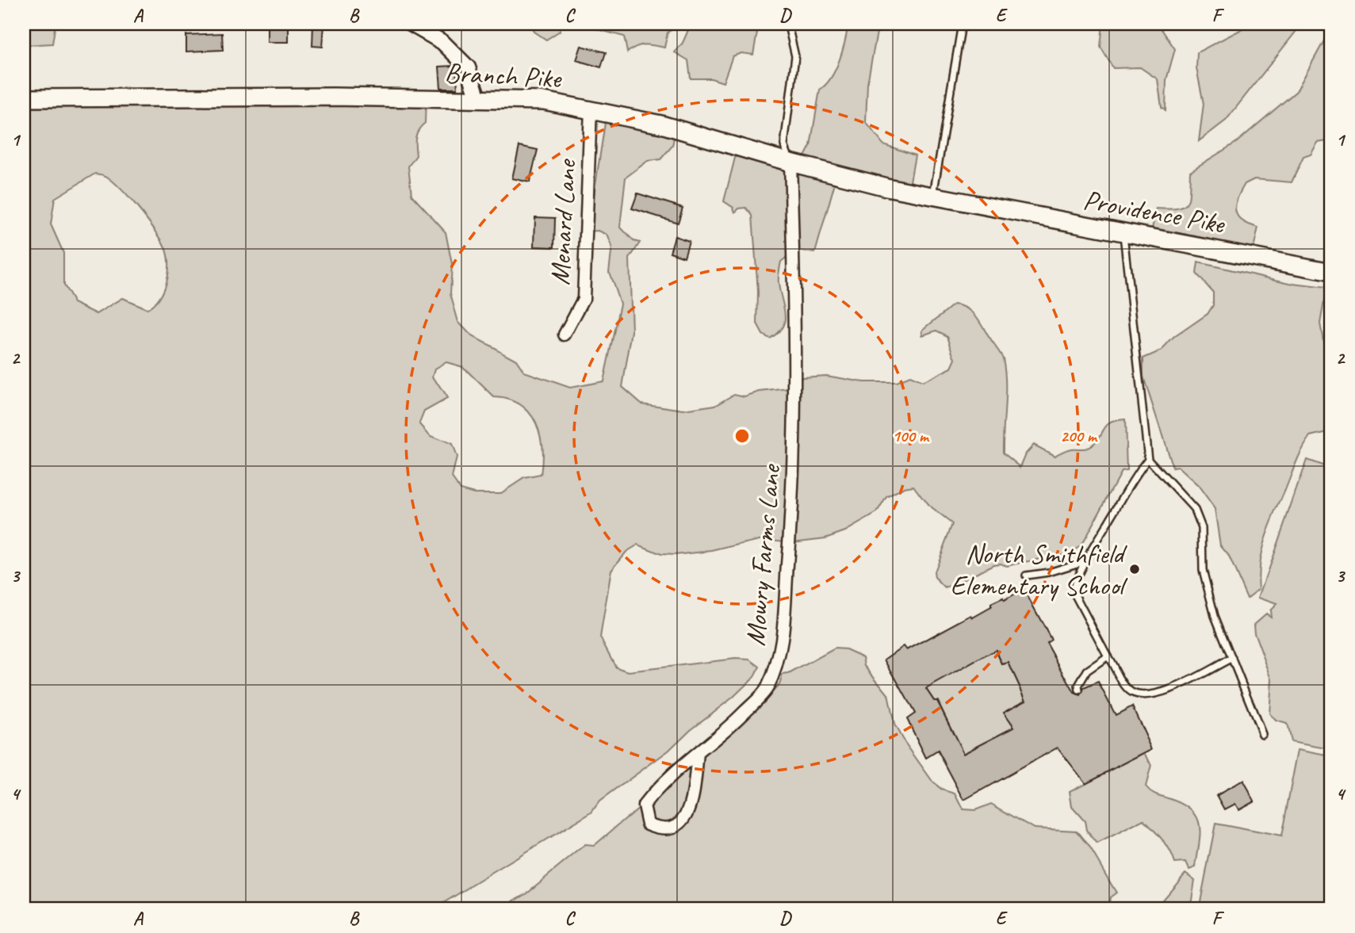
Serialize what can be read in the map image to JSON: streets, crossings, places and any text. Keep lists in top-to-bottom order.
{
  "streets": {
    "main road": ["Branch Pike", "Providence Pike"],
    "street": ["Menard Lane", "Mowry Farms Lane"]
  },
  "crossings": [
    ["Branch Pike", "Providence Pike"],
    ["Branch Pike", "Menard Lane"],
    ["Branch Pike", "Mowry Farms Lane"]
  ],
  "places": ["North Smithfield Elementary School"],
  "grid": {
    "columns": [
      "A",
      "B",
      "C",
      "D",
      "E",
      "F"
    ],
    "rows": [
      "1",
      "2",
      "3",
      "4"
    ]
  },
  "rings": ["100 m", "200 m"]
}
